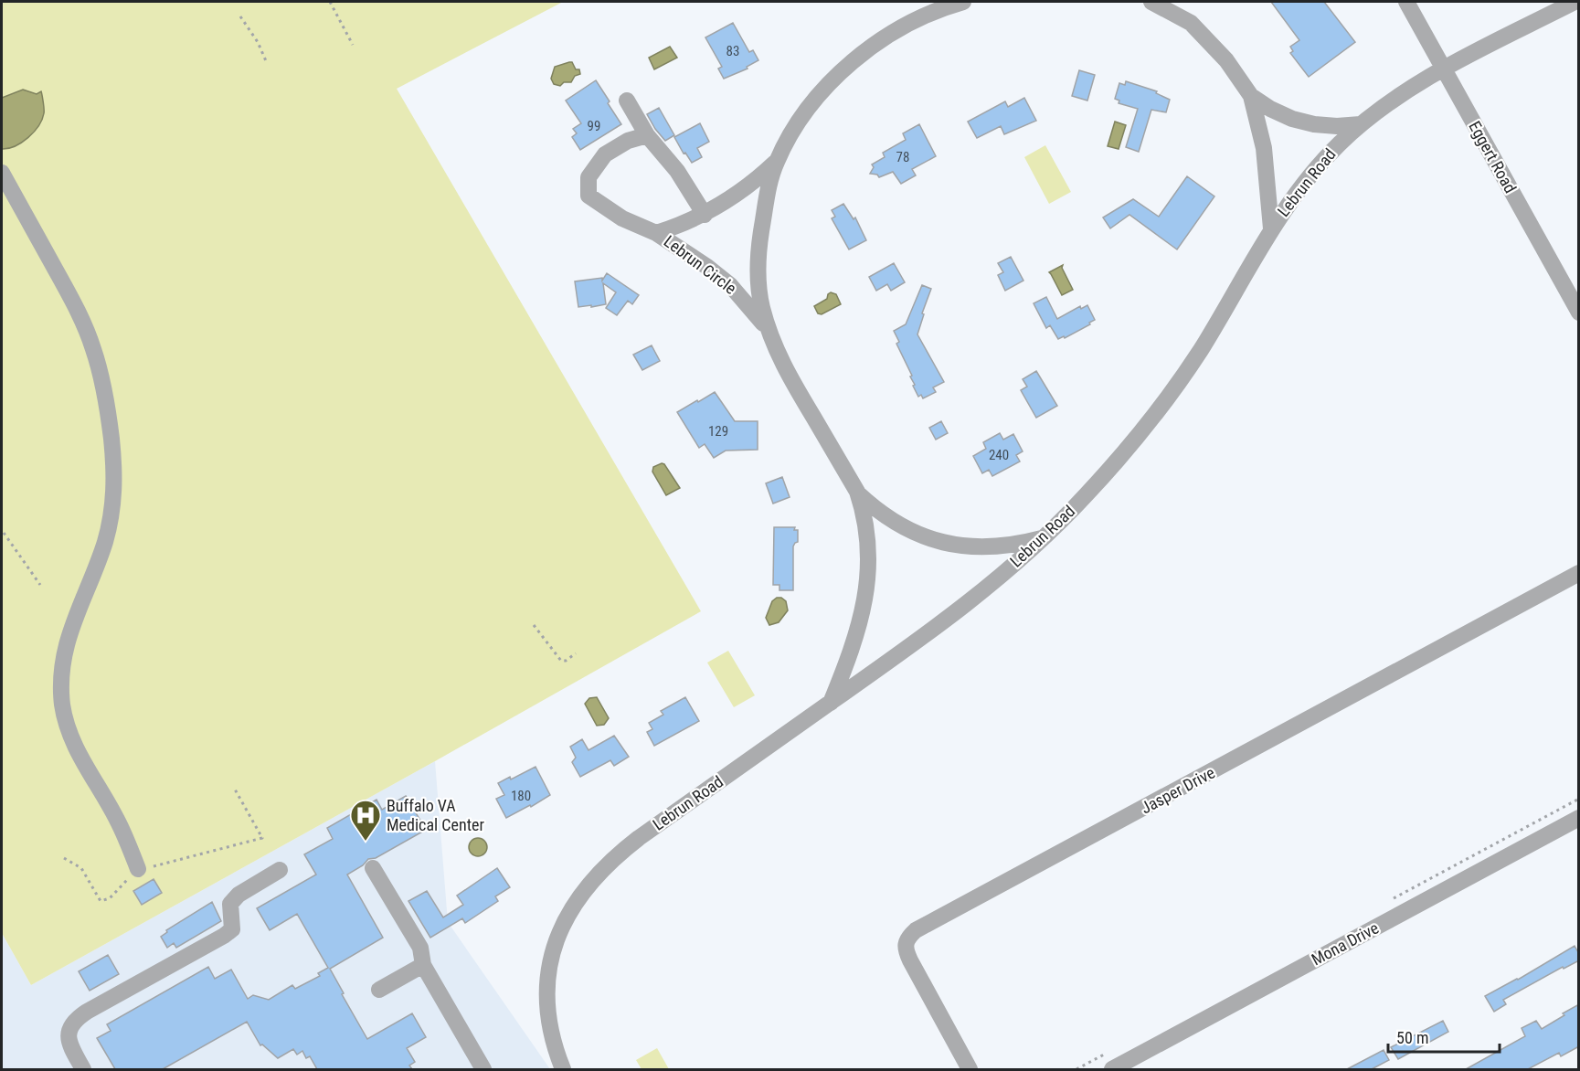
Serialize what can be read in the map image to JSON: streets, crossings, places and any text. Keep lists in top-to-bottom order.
{
  "streets": {
    "street": [
      "Eggert Road",
      "Lebrun Road",
      "Lebrun Circle",
      "Jasper Drive",
      "Mona Drive"
    ]
  },
  "crossings": [
    ["Eggert Road", "Lebrun Road"],
    ["Lebrun Road", "Lebrun Circle"]
  ],
  "places": {
    "hospital": ["Buffalo VA Medical Center"]
  },
  "house_numbers": [
    "83",
    "99",
    "78",
    "129",
    "240",
    "180"
  ],
  "scale_bar": "50 m"
}
